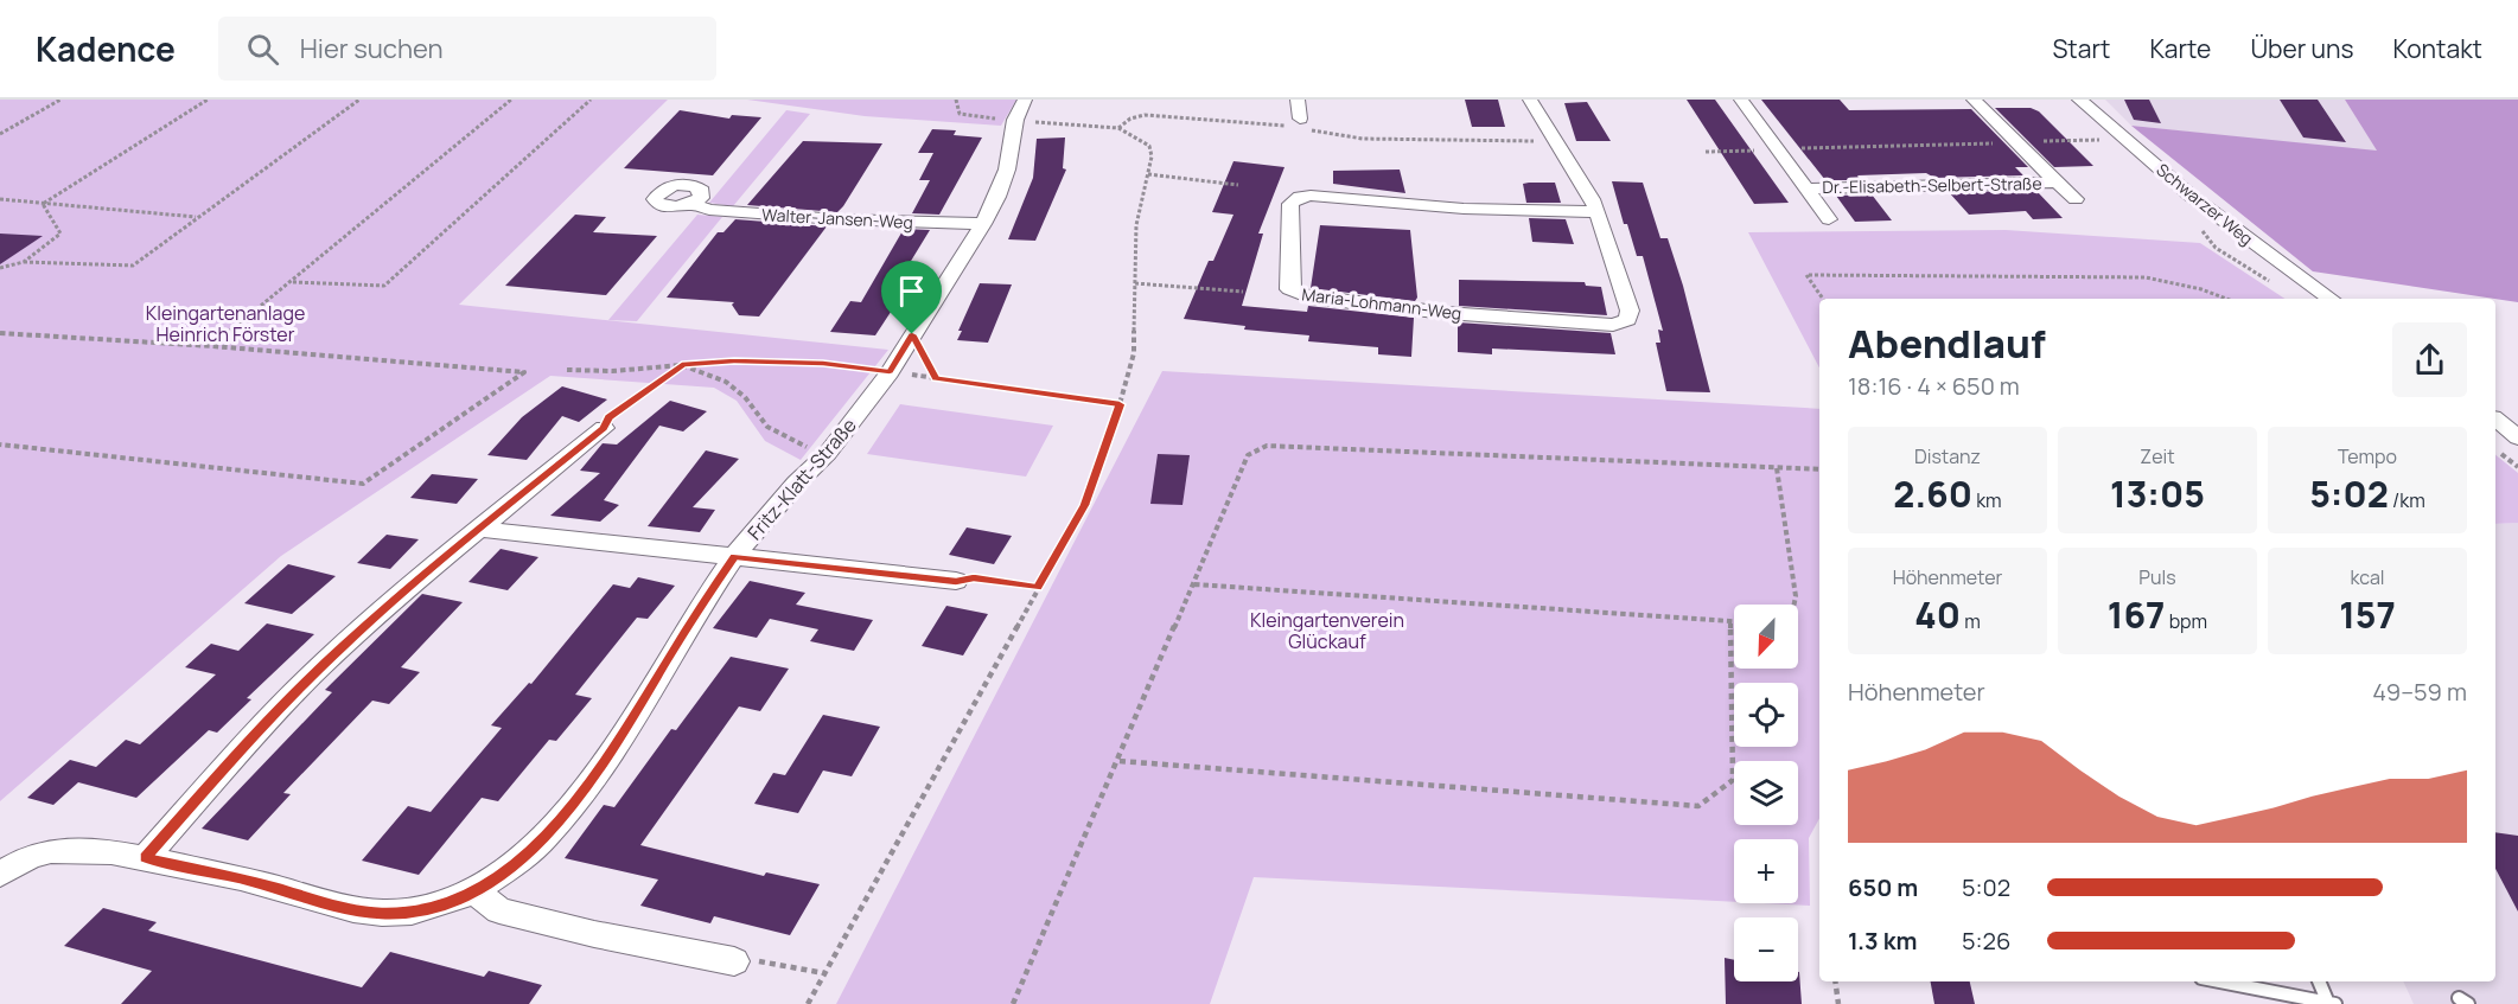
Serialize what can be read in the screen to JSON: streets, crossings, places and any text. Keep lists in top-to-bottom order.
{
  "streets": {
    "street": [
      "Dr.-Elisabeth-Selbert-Straße",
      "Schwarzer Weg",
      "Walter-Jansen-Weg",
      "Maria-Lohmann-Weg",
      "Fritz-Klatt-Straße"
    ]
  },
  "crossings": [
    ["Walter-Jansen-Weg", "Fritz-Klatt-Straße"]
  ],
  "parks": ["Kleingartenanlage Heinrich Förster", "Kleingartenverein Glückauf"],
  "north": "bottom left",
  "page": {
    "header": "Kadence",
    "search": "Hier suchen",
    "nav": [
      "Start",
      "Karte",
      "Über uns",
      "Kontakt"
    ],
    "heading": ["Abendlauf", "18:16 · 4 × 650 m"],
    "stats": [
      ["Distanz", "2.60 km"],
      ["Zeit", "13:05"],
      ["Tempo", "5:02 /km"],
      ["Höhenmeter", "40 m"],
      ["Puls", "167 bpm"],
      ["kcal", "157"]
    ],
    "map_buttons": ["+", "−"],
    "chart": ["Höhenmeter", "49–59 m"],
    "list": [
      {
        "name": "650 m",
        "note": "5:02"
      },
      {
        "name": "1.3 km",
        "note": "5:26"
      }
    ]
  }
}
